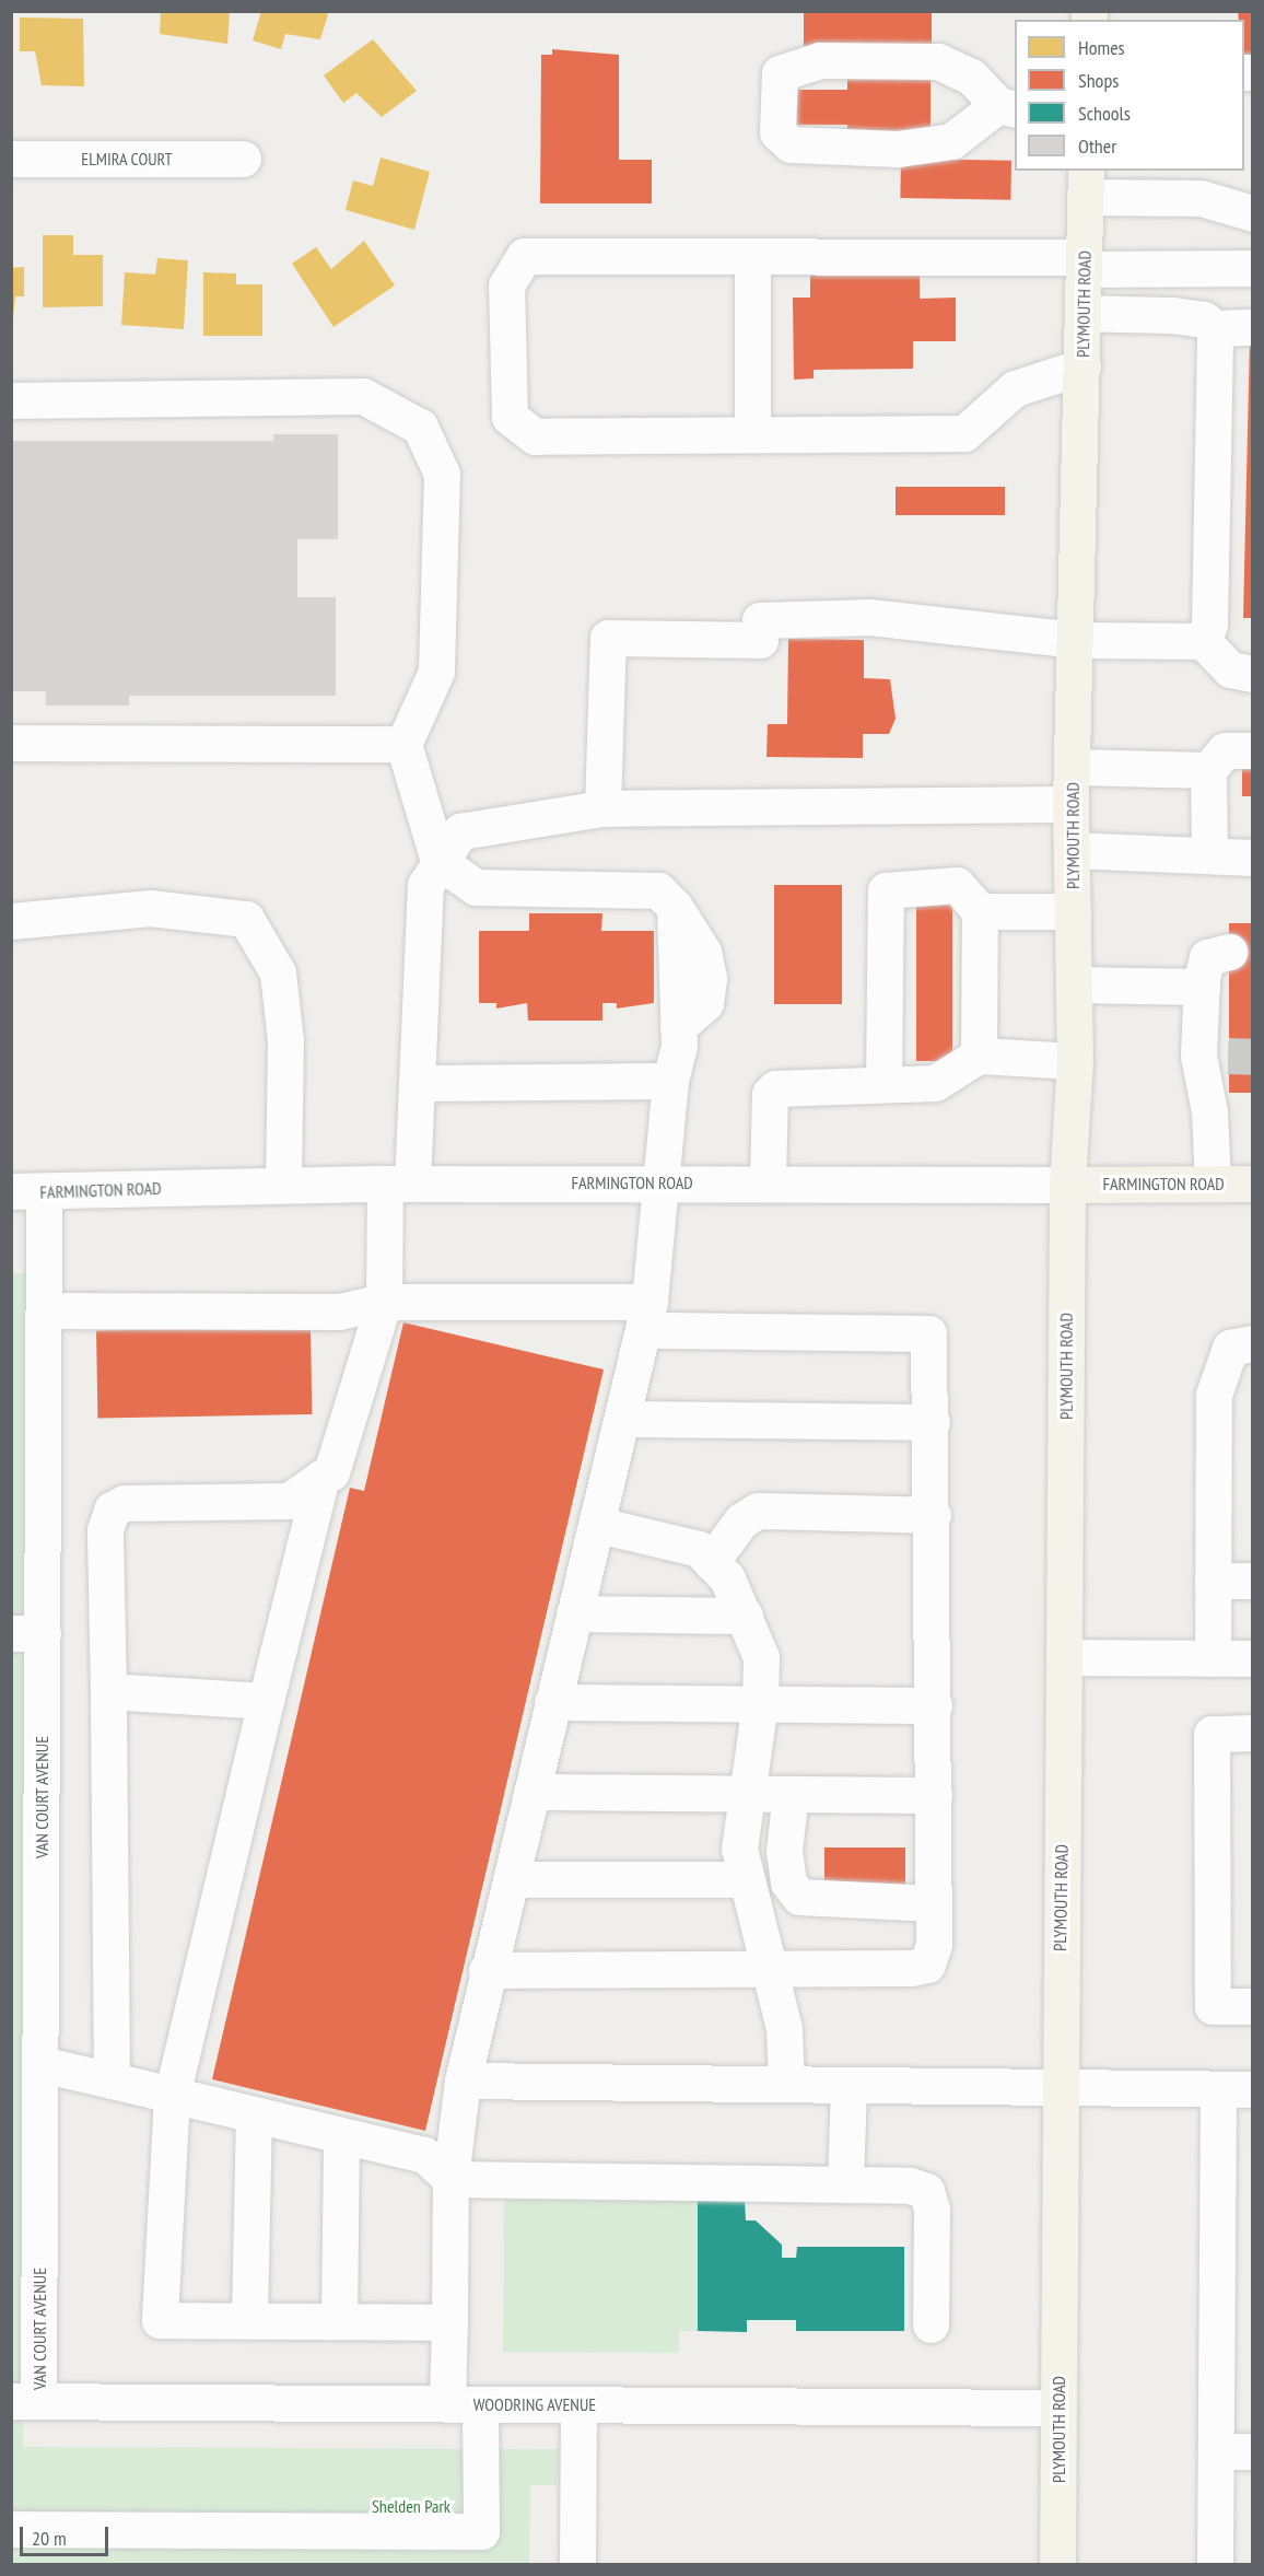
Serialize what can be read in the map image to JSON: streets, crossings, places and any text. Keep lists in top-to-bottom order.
{
  "streets": {
    "main road": ["PLYMOUTH ROAD", "FARMINGTON ROAD"],
    "street": ["ELMIRA COURT", "VAN COURT AVENUE", "WOODRING AVENUE"]
  },
  "crossings": [
    ["PLYMOUTH ROAD", "FARMINGTON ROAD"],
    ["PLYMOUTH ROAD", "WOODRING AVENUE"],
    ["FARMINGTON ROAD", "VAN COURT AVENUE"],
    ["VAN COURT AVENUE", "WOODRING AVENUE"]
  ],
  "parks": ["Shelden Park"],
  "legend": [
    "Homes",
    "Shops",
    "Schools",
    "Other"
  ],
  "scale_bar": "20 m"
}
